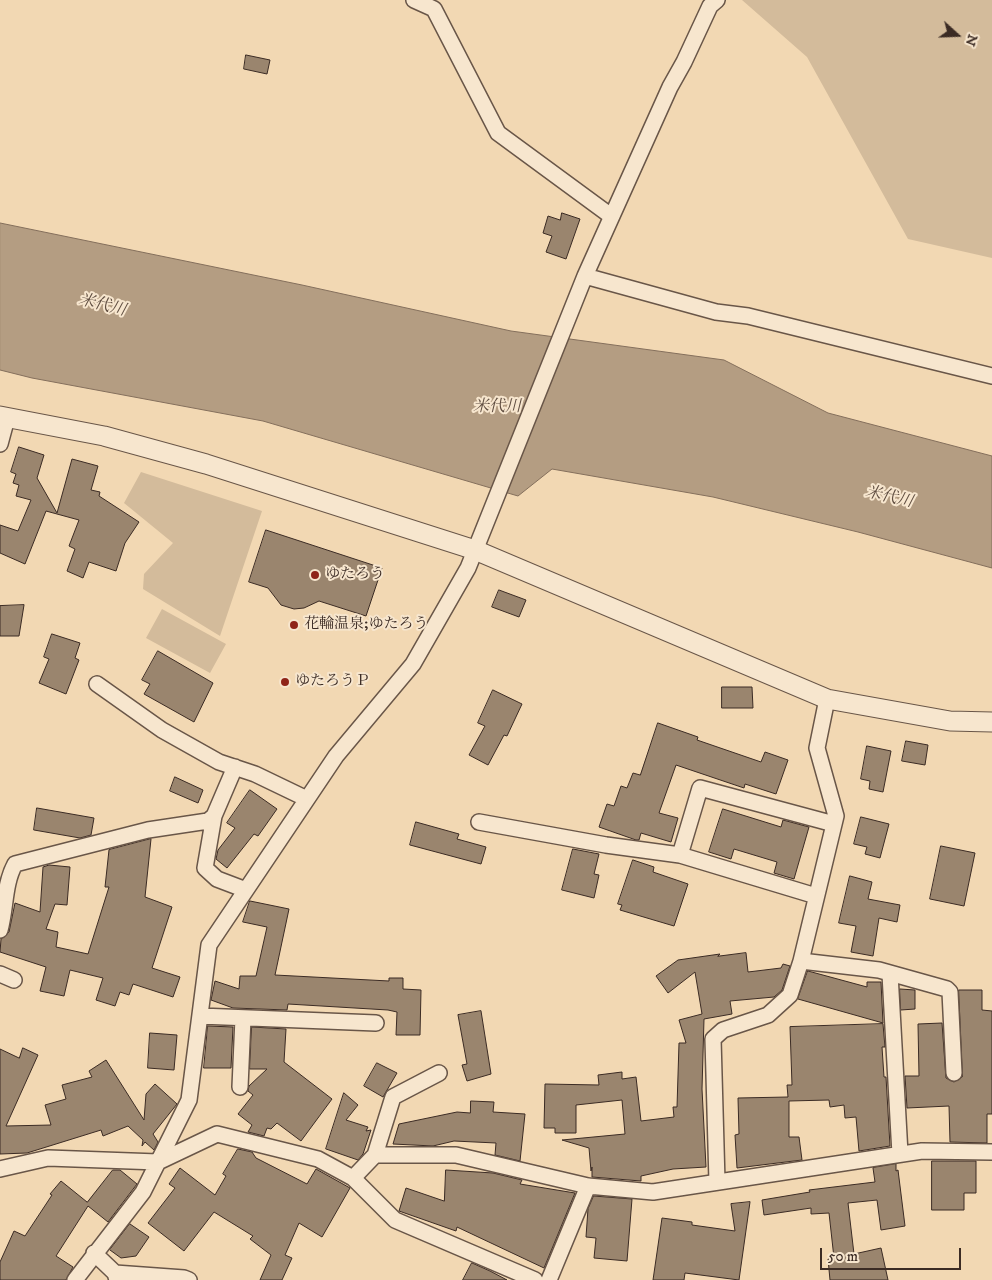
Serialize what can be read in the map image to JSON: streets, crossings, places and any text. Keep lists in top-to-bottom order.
{
  "water": ["米代川"],
  "places": ["ゆたろう", "花輪温泉;ゆたろう", "ゆたろうＰ"],
  "scale_bar": "50 m",
  "north": "right"
}
